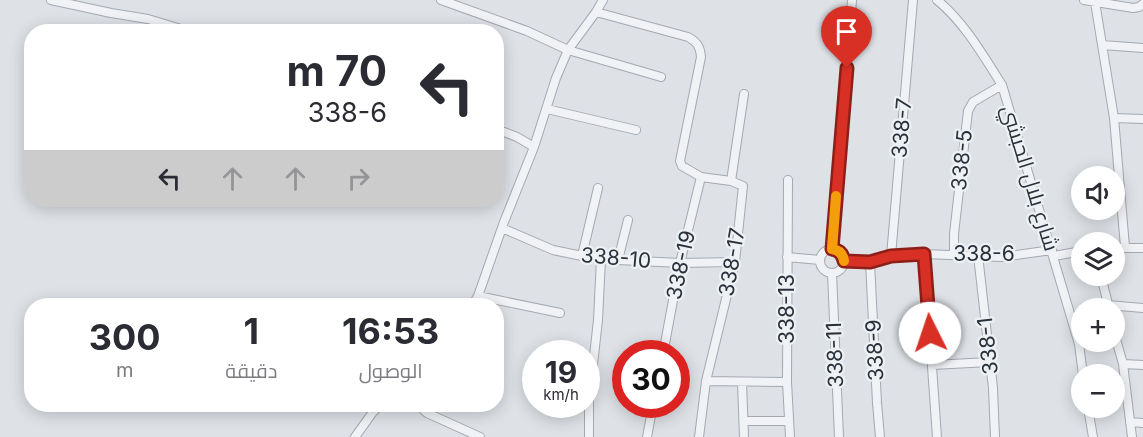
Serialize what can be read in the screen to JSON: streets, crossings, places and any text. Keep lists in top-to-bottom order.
{
  "streets": {
    "street": [
      "338-7",
      "338-5",
      "شارع بلال الحبشي",
      "338-6",
      "338-10",
      "338-17",
      "338-19",
      "338-13",
      "338-1",
      "338-9",
      "338-11"
    ]
  },
  "crossings": [
    ["338-7", "338-6"],
    ["338-5", "شارع بلال الحبشي"],
    ["338-5", "338-6"],
    ["شارع بلال الحبشي", "338-6"],
    ["338-6", "338-1"],
    ["338-6", "338-9"],
    ["338-6", "338-11"],
    ["338-10", "338-17"],
    ["338-10", "338-19"]
  ],
  "page": {
    "turn": ["70 m", "338-6"],
    "map_buttons": ["+", "−"],
    "eta": [
      "16:53",
      "الوصول",
      "1",
      "دقيقة",
      "300",
      "m"
    ],
    "speed": "19 km/h",
    "limit": "30"
  }
}
